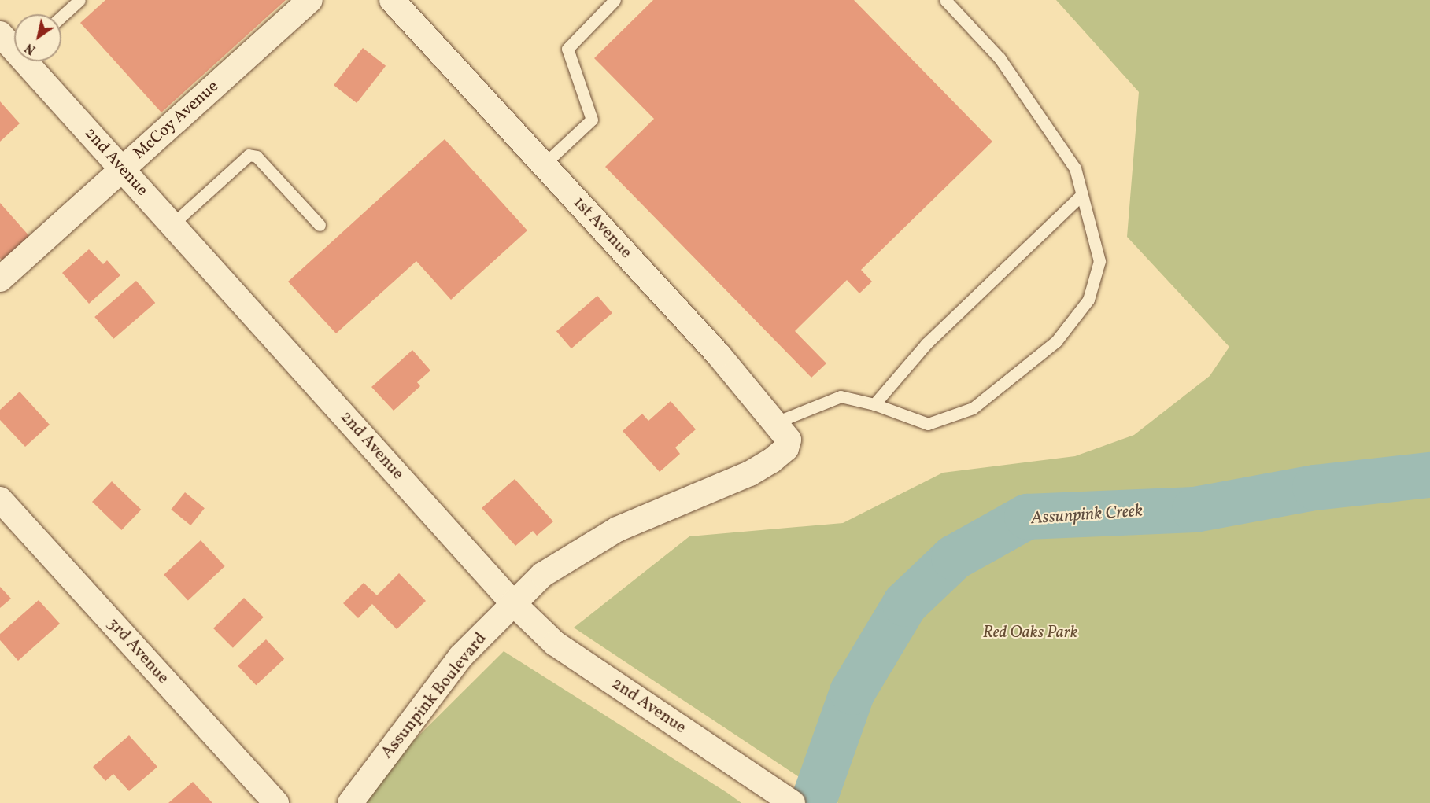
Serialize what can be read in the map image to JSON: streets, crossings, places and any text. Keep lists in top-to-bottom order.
{
  "streets": {
    "street": [
      "McCoy Avenue",
      "2nd Avenue",
      "1st Avenue",
      "3rd Avenue",
      "Assunpink Boulevard"
    ]
  },
  "crossings": [
    ["McCoy Avenue", "2nd Avenue"],
    ["2nd Avenue", "Assunpink Boulevard"],
    ["1st Avenue", "Assunpink Boulevard"]
  ],
  "water": ["Assunpink Creek"],
  "parks": ["Red Oaks Park"],
  "north": "bottom left"
}
